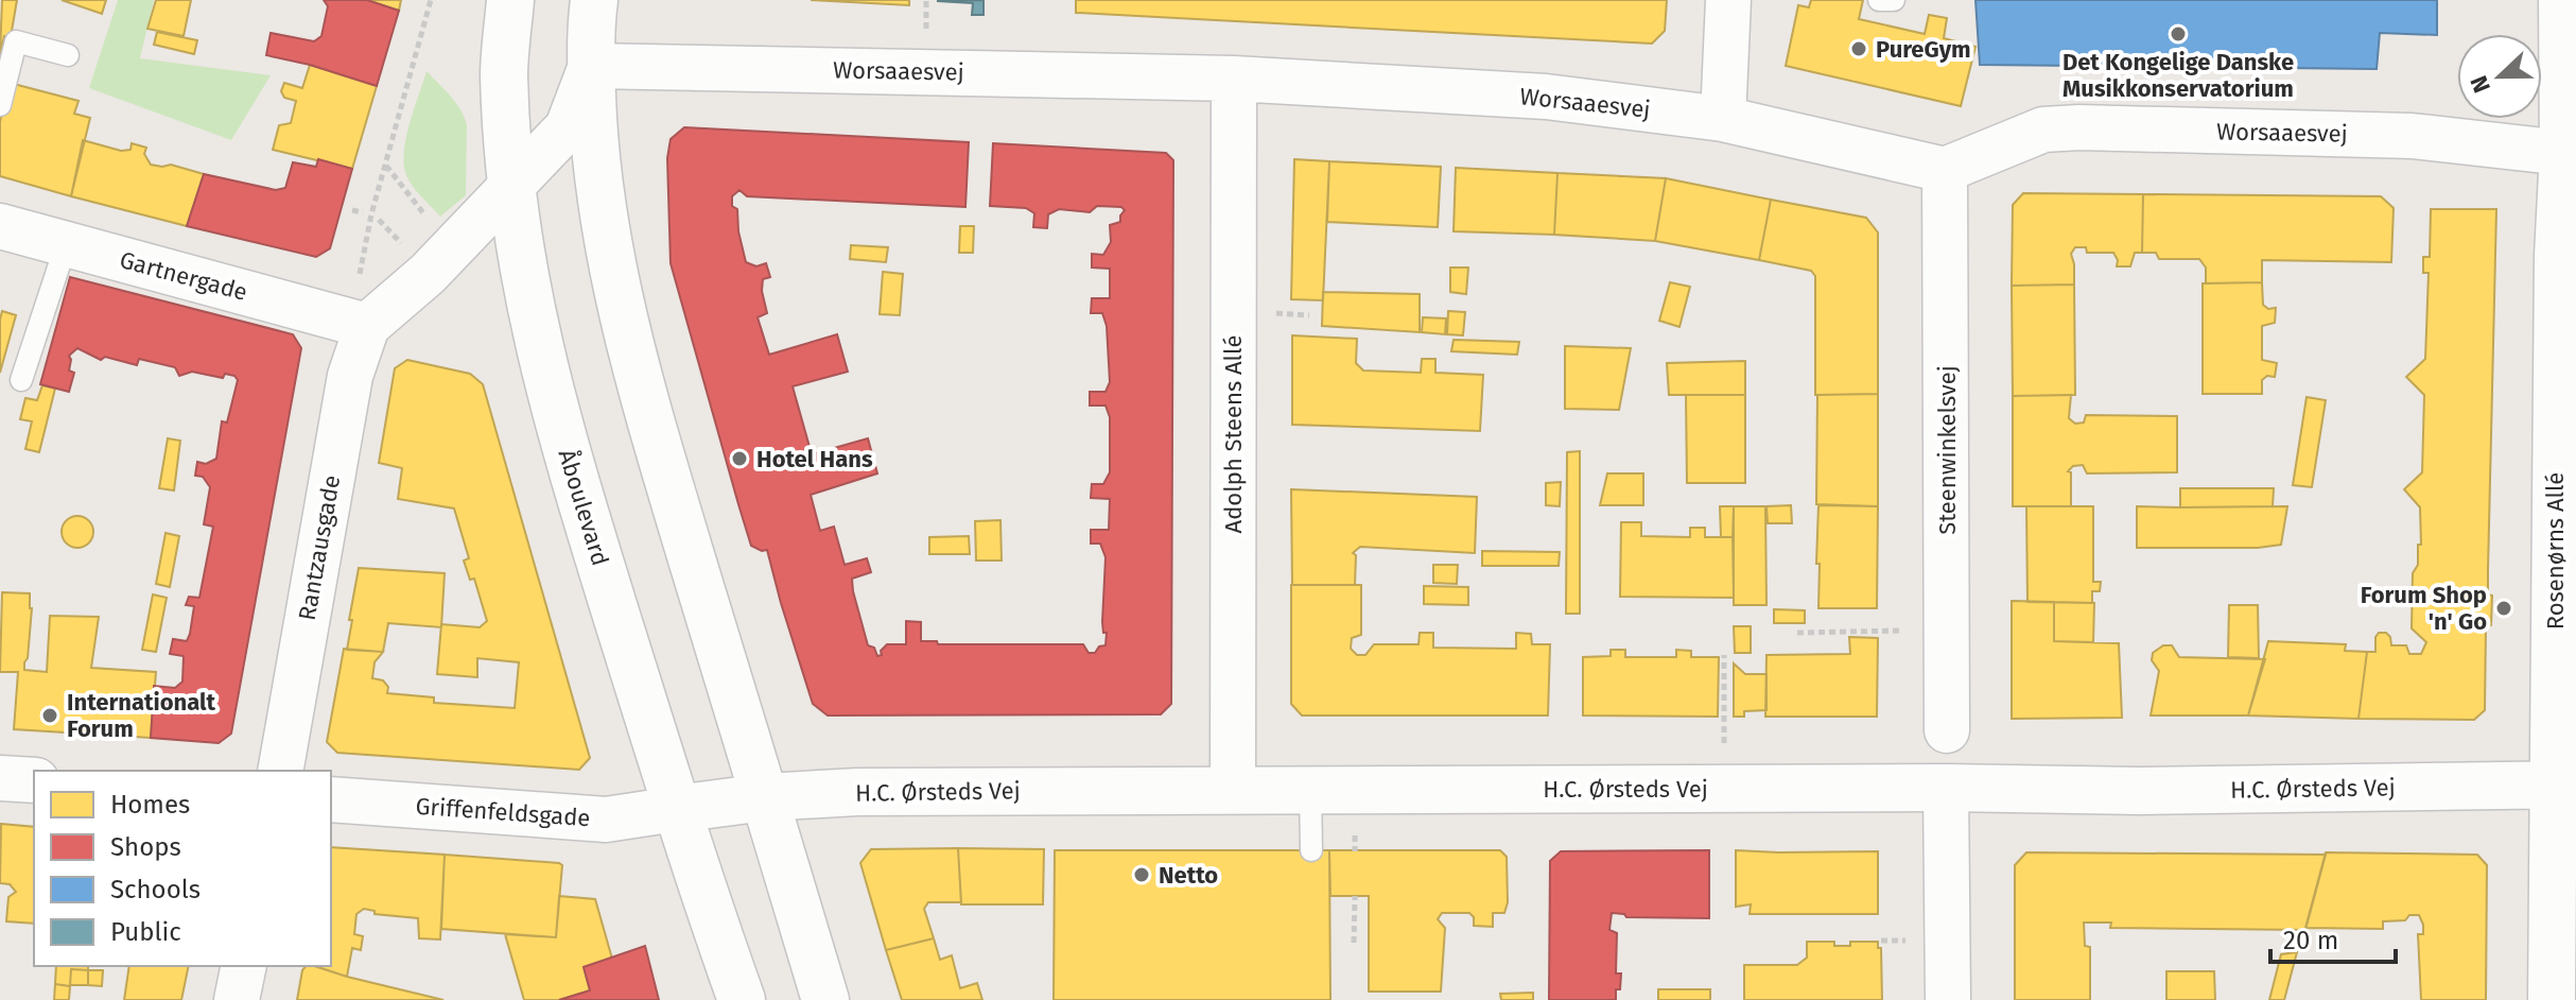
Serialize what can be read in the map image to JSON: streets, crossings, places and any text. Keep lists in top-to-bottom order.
{
  "streets": {
    "street": [
      "Worsaaesvej",
      "Gartnergade",
      "Adolph Steens Allé",
      "Steenwinkelsvej",
      "Åboulevard",
      "Rantzausgade",
      "Rosenørns Allé",
      "H.C. Ørsteds Vej",
      "Griffenfeldsgade"
    ]
  },
  "crossings": [
    ["Worsaaesvej", "Adolph Steens Allé"],
    ["Worsaaesvej", "Steenwinkelsvej"],
    ["Worsaaesvej", "Rosenørns Allé"],
    ["Gartnergade", "Rantzausgade"],
    ["Adolph Steens Allé", "H.C. Ørsteds Vej"],
    ["Åboulevard", "H.C. Ørsteds Vej"],
    ["Åboulevard", "Griffenfeldsgade"],
    ["Rosenørns Allé", "H.C. Ørsteds Vej"],
    ["H.C. Ørsteds Vej", "Griffenfeldsgade"]
  ],
  "places": [
    "Det Kongelige Danske Musikkonservatorium",
    "PureGym",
    "Hotel Hans",
    "Forum Shop 'n' Go",
    "Internationalt Forum",
    "Netto"
  ],
  "legend": [
    "Homes",
    "Shops",
    "Schools",
    "Public"
  ],
  "scale_bar": "20 m",
  "north": "left"
}
